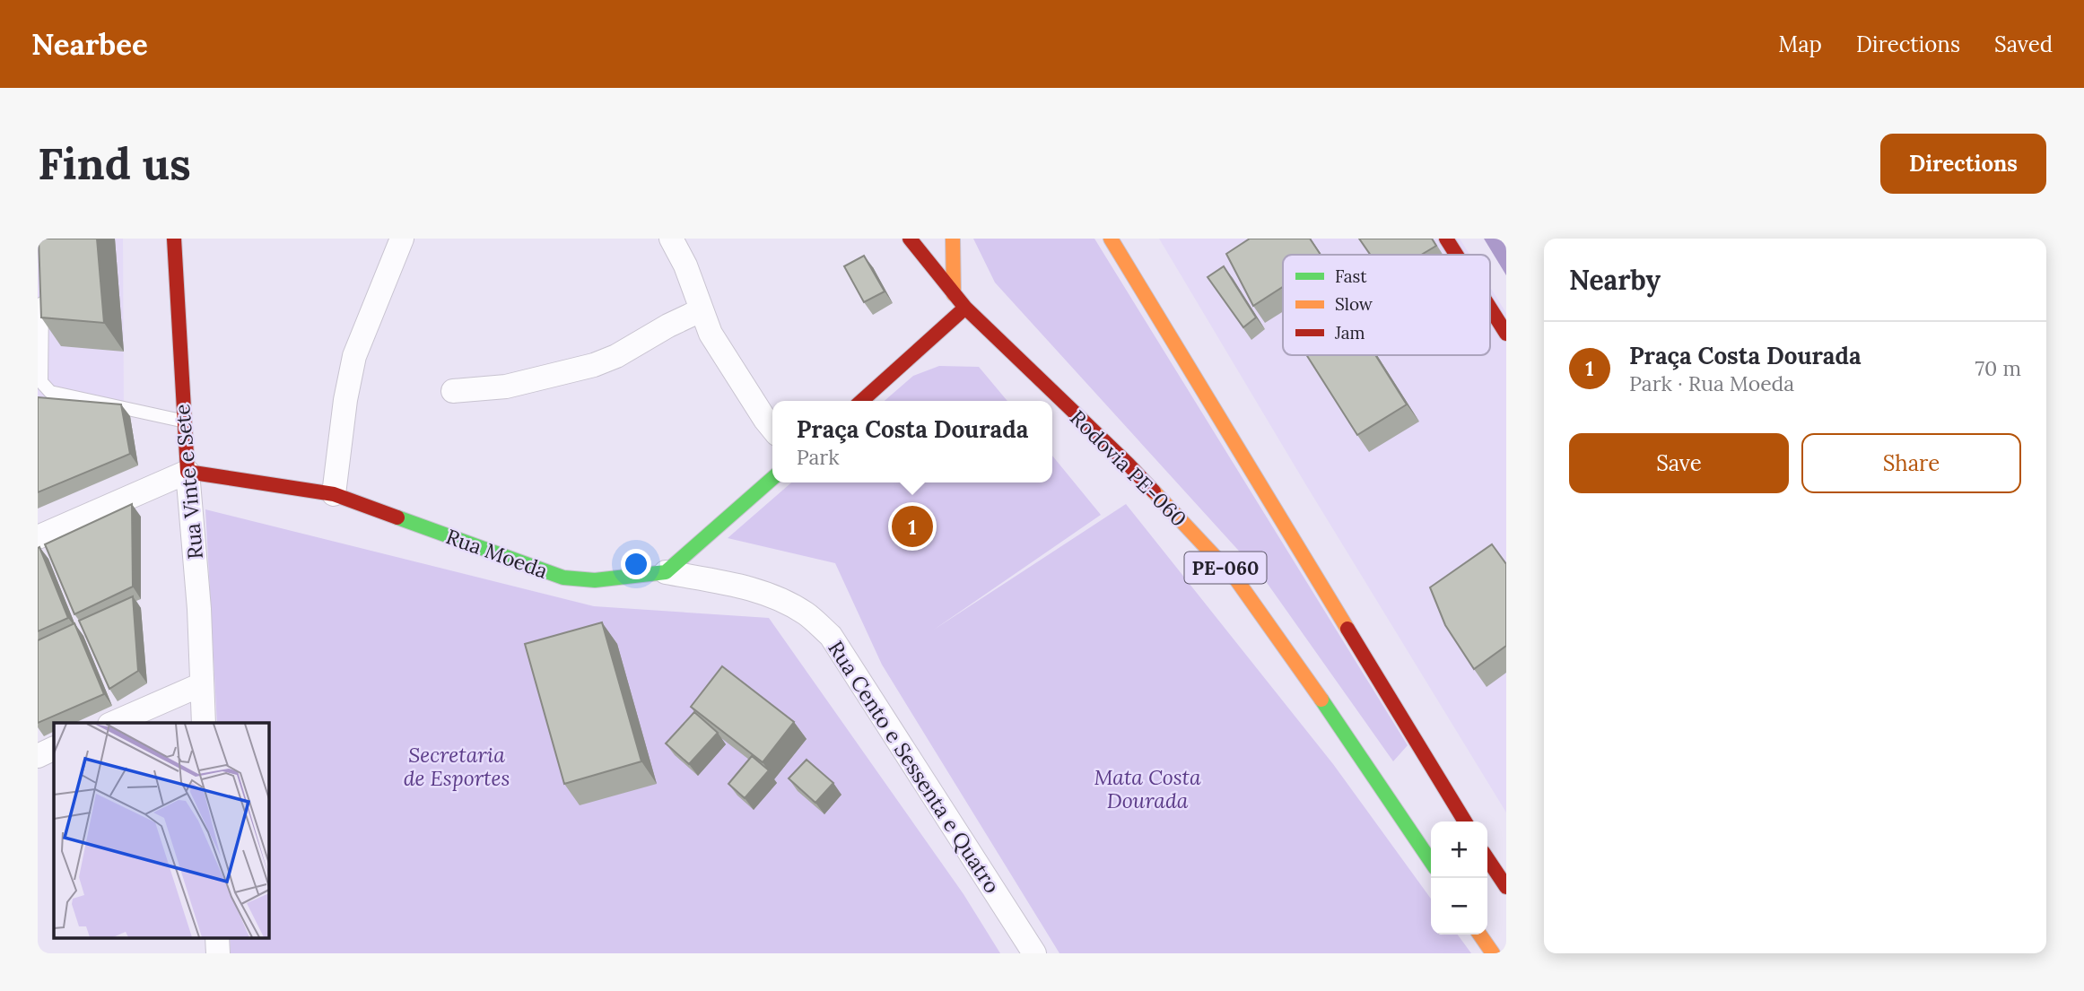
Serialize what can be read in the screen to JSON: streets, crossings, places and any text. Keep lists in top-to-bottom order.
{
  "streets": {
    "main road": [
      "Rodovia PE-060",
      "Rua Vinte e Sete",
      "Rua Moeda",
      "PE-060"
    ],
    "street": ["Rua Cento e Sessenta e Quatro"]
  },
  "crossings": [
    ["Rua Vinte e Sete", "Rua Moeda"],
    ["Rua Moeda", "Rua Cento e Sessenta e Quatro"]
  ],
  "parks": ["Secretaria de Esportes", "Mata Costa Dourada"],
  "legend": ["Fast", "Slow", "Jam"],
  "page": {
    "header": "Nearbee",
    "nav": ["Map", "Directions", "Saved"],
    "buttons": [
      "Directions",
      ["Save", "Share"]
    ],
    "title": "Find us",
    "heading": "Nearby",
    "list": [
      {
        "mark": "1",
        "name": "Praça Costa Dourada",
        "note": "Park · Rua Moeda",
        "value": "70 m"
      }
    ],
    "popup": ["Praça Costa Dourada", "Park"],
    "pins": "1",
    "map_buttons": ["+", "−"]
  }
}
